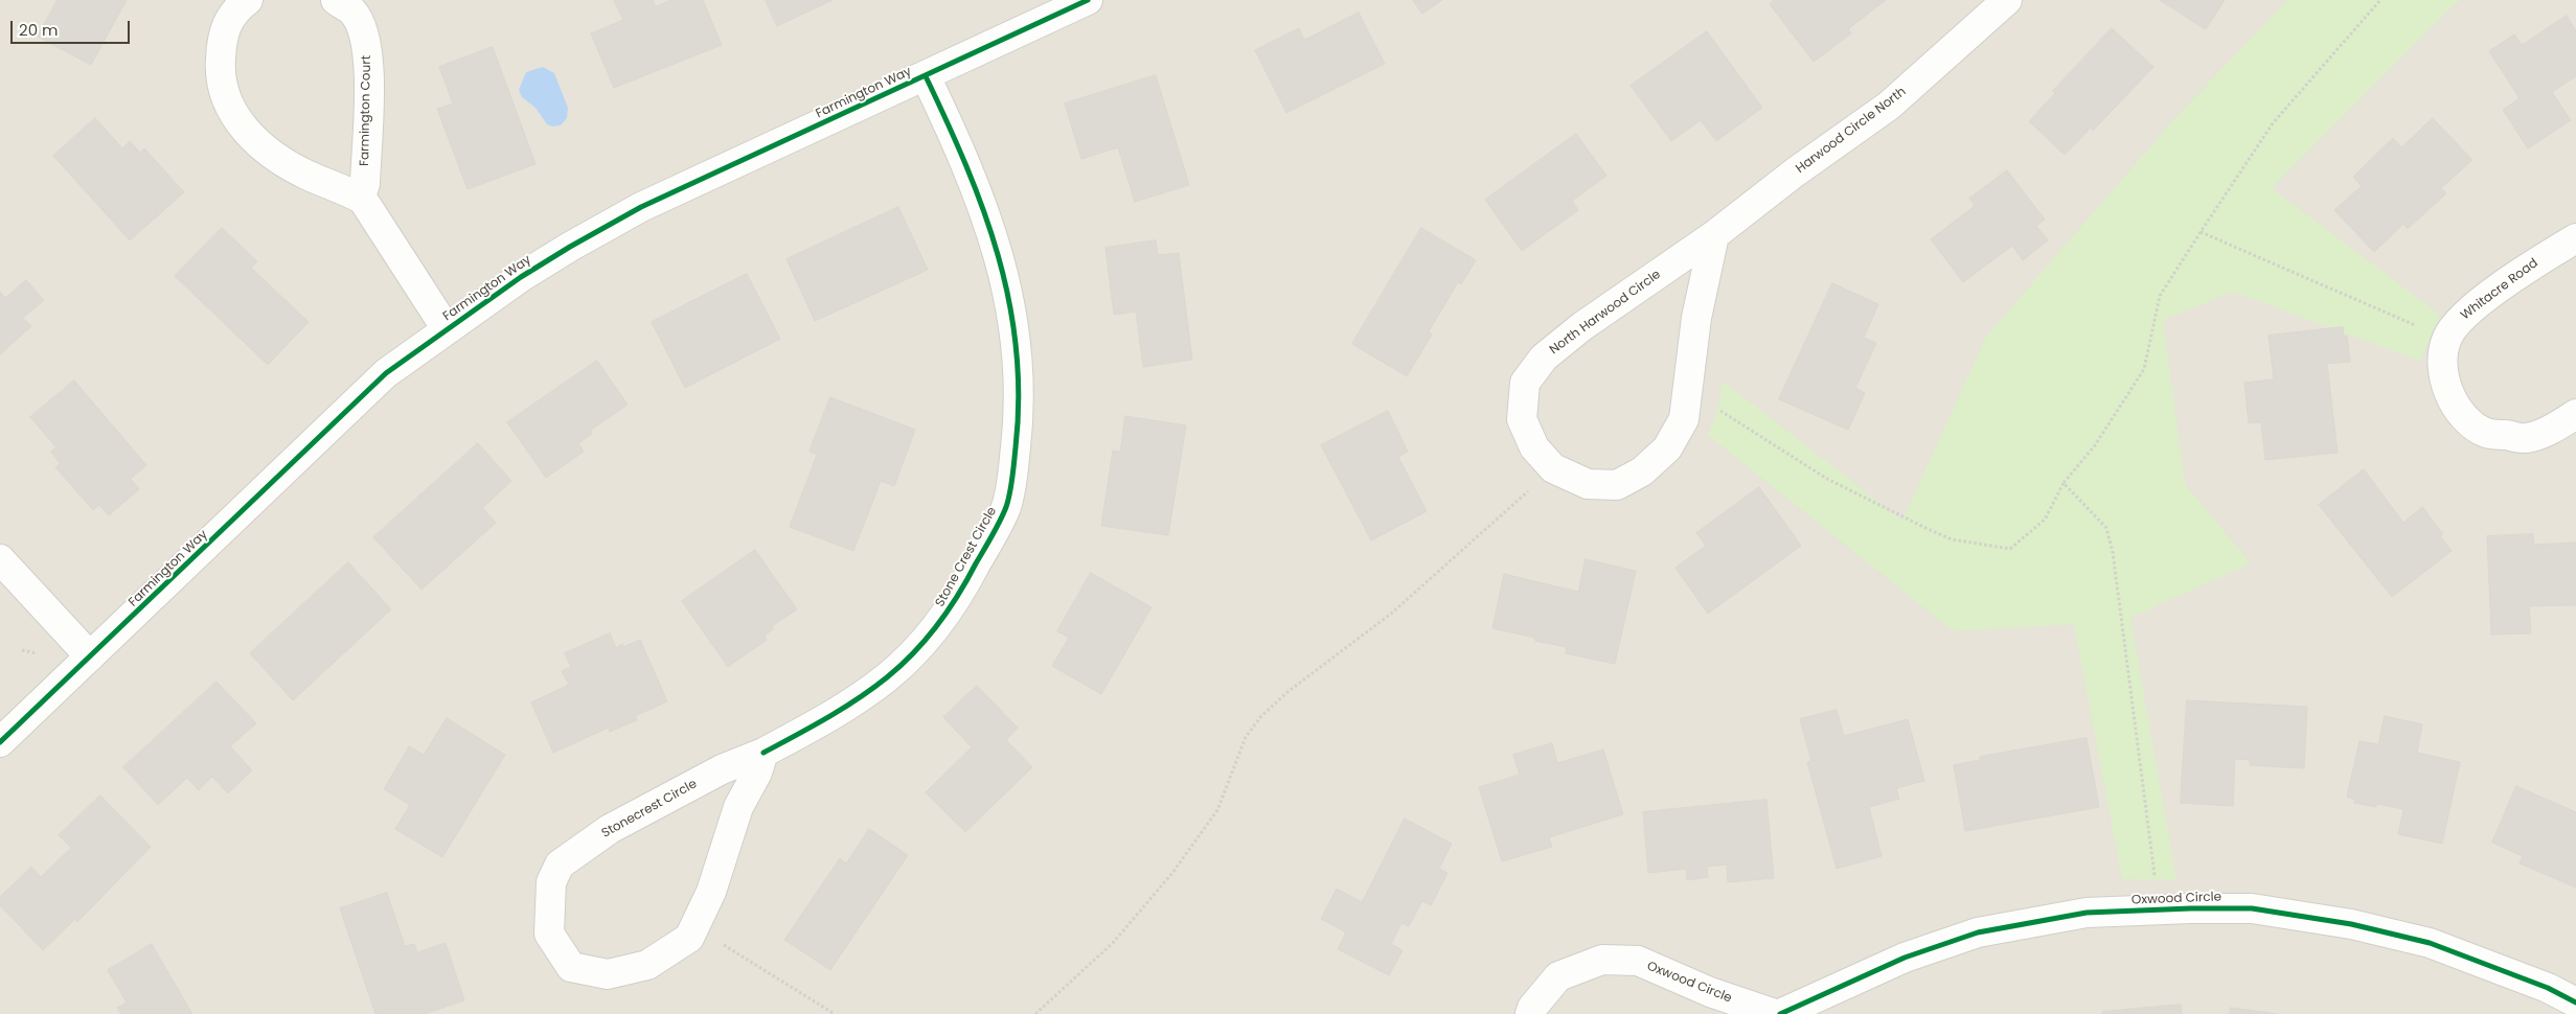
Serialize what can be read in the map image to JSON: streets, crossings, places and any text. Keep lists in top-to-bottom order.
{
  "streets": {
    "street": [
      "Farmington Way",
      "Farmington Court",
      "Harwood Circle North",
      "Whitacre Road",
      "North Harwood Circle",
      "Stone Crest Circle",
      "Stonecrest Circle",
      "Oxwood Circle"
    ]
  },
  "crossings": [
    ["Farmington Way", "Stone Crest Circle"],
    ["Harwood Circle North", "North Harwood Circle"],
    ["Stone Crest Circle", "Stonecrest Circle"]
  ],
  "scale_bar": "20 m"
}
